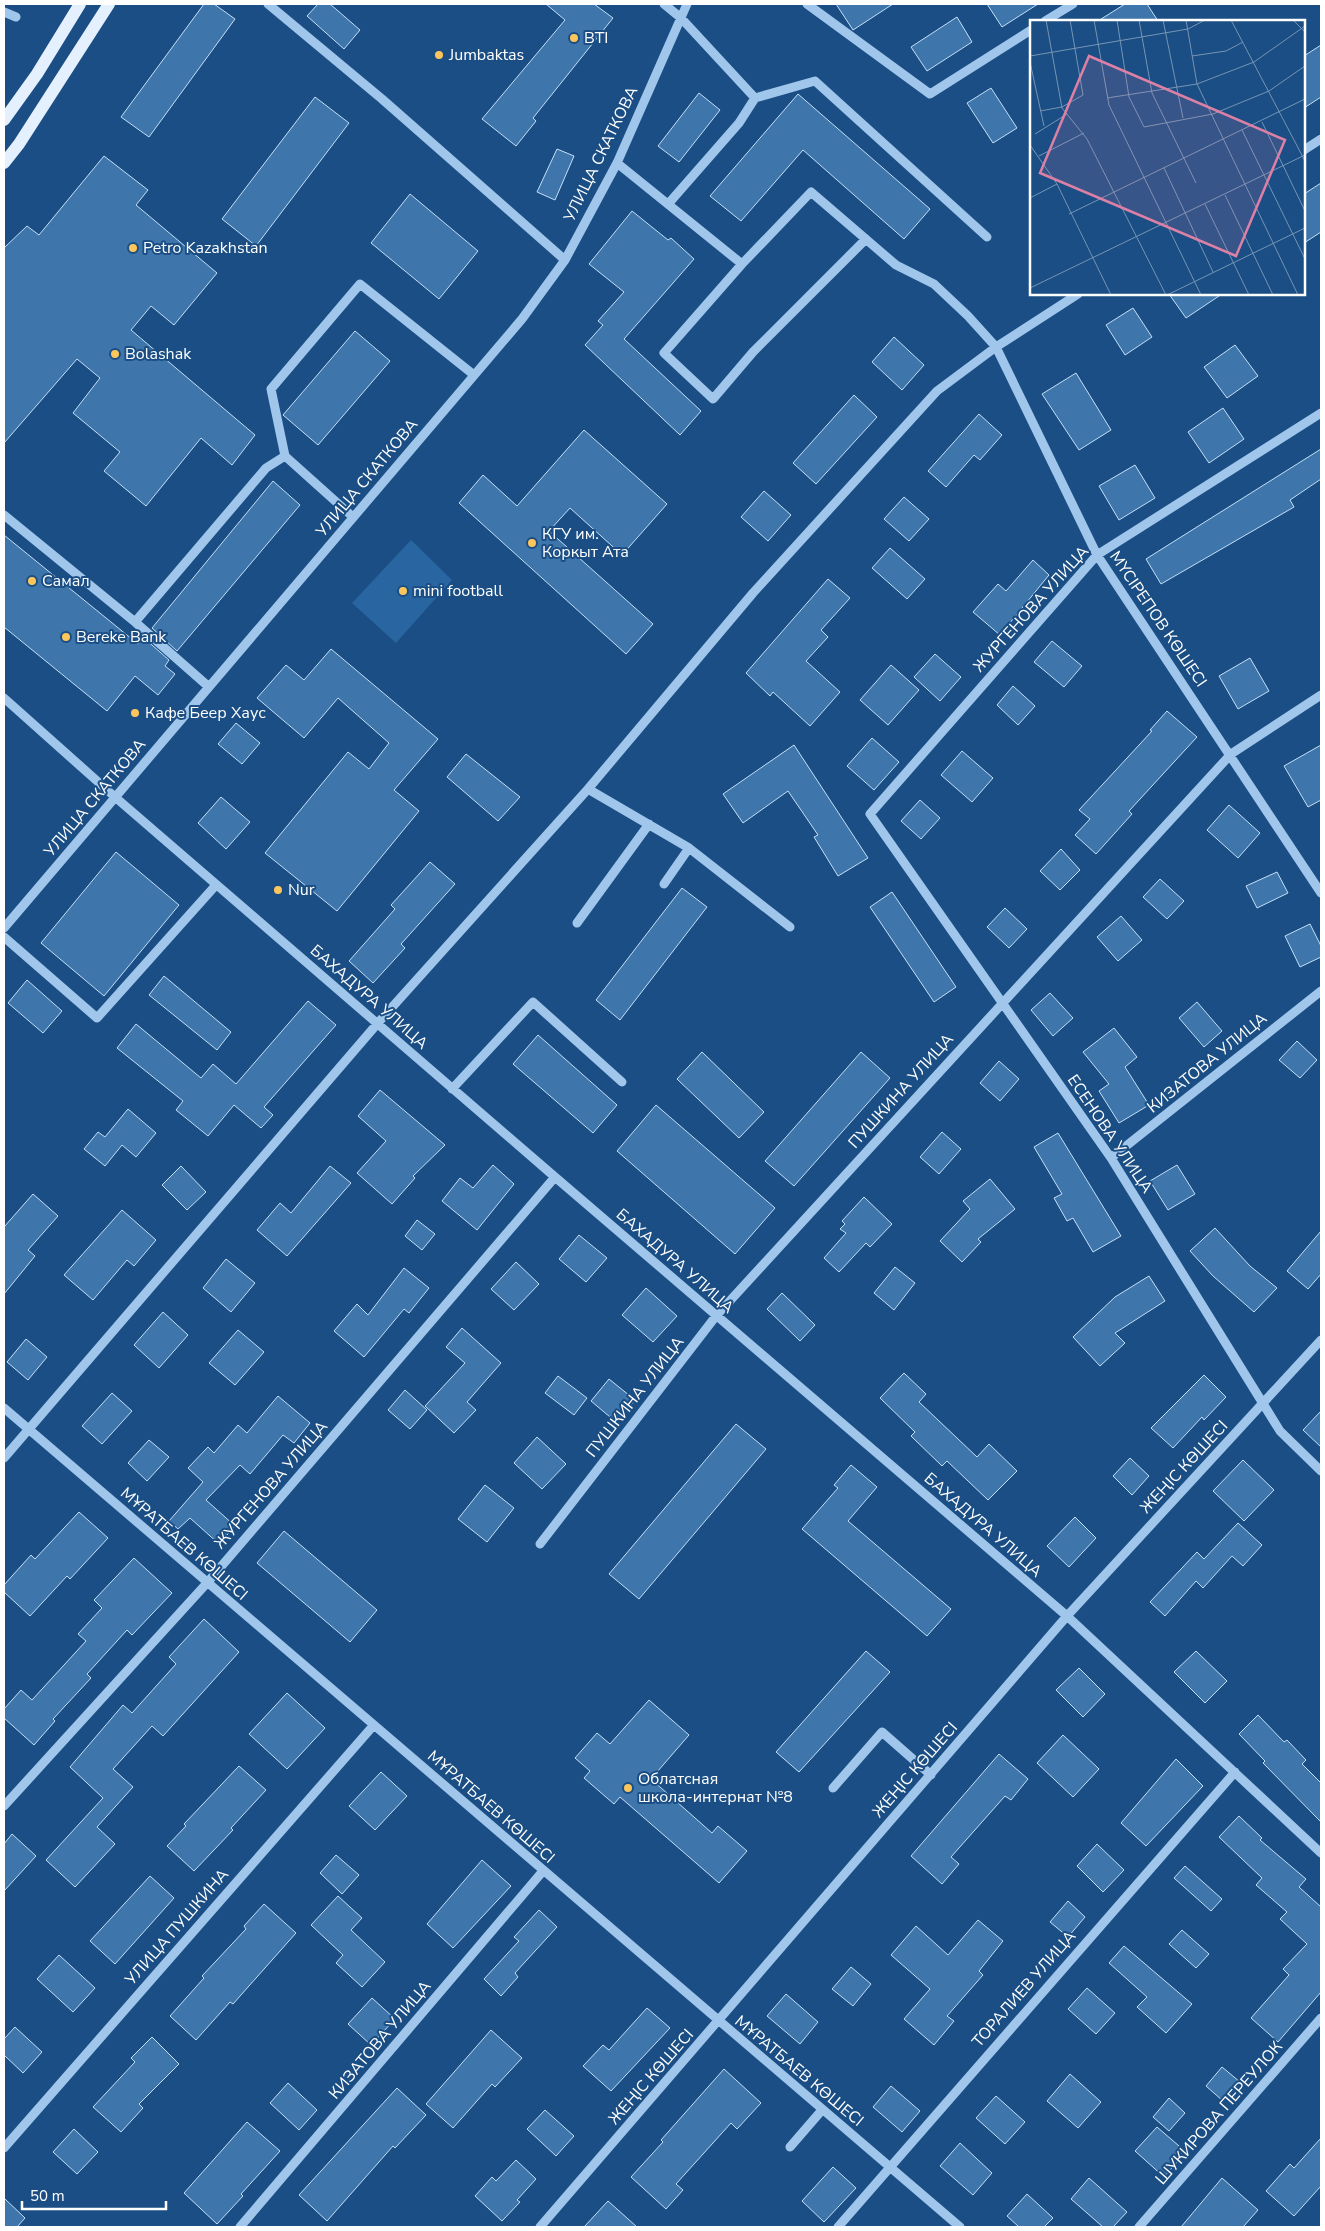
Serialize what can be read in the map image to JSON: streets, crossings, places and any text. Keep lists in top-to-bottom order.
{
  "streets": {
    "street": [
      "УЛИЦА СКАТКОВА",
      "ЖУРГЕНОВА УЛИЦА",
      "МҮСІРЕПОВ КӨШЕСІ",
      "БАХАДУРА УЛИЦА",
      "КИЗАТОВА УЛИЦА",
      "ПУШКИНА УЛИЦА",
      "ЕСЕНОВА УЛИЦА",
      "ЖЕҢІС КӨШЕСІ",
      "МҰРАТБАЕВ КӨШЕСІ",
      "УЛИЦА ПУШКИНА",
      "ТОРАЛИЕВ УЛИЦА",
      "ШУКИРОВА ПЕРЕУЛОК"
    ]
  },
  "crossings": [
    ["УЛИЦА СКАТКОВА", "БАХАДУРА УЛИЦА"],
    ["ЖУРГЕНОВА УЛИЦА", "МҮСІРЕПОВ КӨШЕСІ"],
    ["ЖУРГЕНОВА УЛИЦА", "БАХАДУРА УЛИЦА"],
    ["ЖУРГЕНОВА УЛИЦА", "ЕСЕНОВА УЛИЦА"],
    ["ЖУРГЕНОВА УЛИЦА", "МҰРАТБАЕВ КӨШЕСІ"],
    ["МҮСІРЕПОВ КӨШЕСІ", "ПУШКИНА УЛИЦА"],
    ["БАХАДУРА УЛИЦА", "ПУШКИНА УЛИЦА"],
    ["БАХАДУРА УЛИЦА", "ЖЕҢІС КӨШЕСІ"],
    ["БАХАДУРА УЛИЦА", "ТОРАЛИЕВ УЛИЦА"],
    ["КИЗАТОВА УЛИЦА", "ЕСЕНОВА УЛИЦА"],
    ["КИЗАТОВА УЛИЦА", "МҰРАТБАЕВ КӨШЕСІ"],
    ["ПУШКИНА УЛИЦА", "ЕСЕНОВА УЛИЦА"],
    ["ЕСЕНОВА УЛИЦА", "ЖЕҢІС КӨШЕСІ"],
    ["ЖЕҢІС КӨШЕСІ", "МҰРАТБАЕВ КӨШЕСІ"],
    ["МҰРАТБАЕВ КӨШЕСІ", "УЛИЦА ПУШКИНА"],
    ["МҰРАТБАЕВ КӨШЕСІ", "ТОРАЛИЕВ УЛИЦА"]
  ],
  "places": [
    "BTI",
    "Jumbaktas",
    "Petro Kazakhstan",
    "Bolashak",
    "КГУ им. Коркыт Ата",
    "Самал",
    "mini football",
    "Bereke Bank",
    "Кафе Беер Хаус",
    "Nur",
    "Облатсная школа-интернат №8"
  ],
  "scale_bar": "50 m"
}
